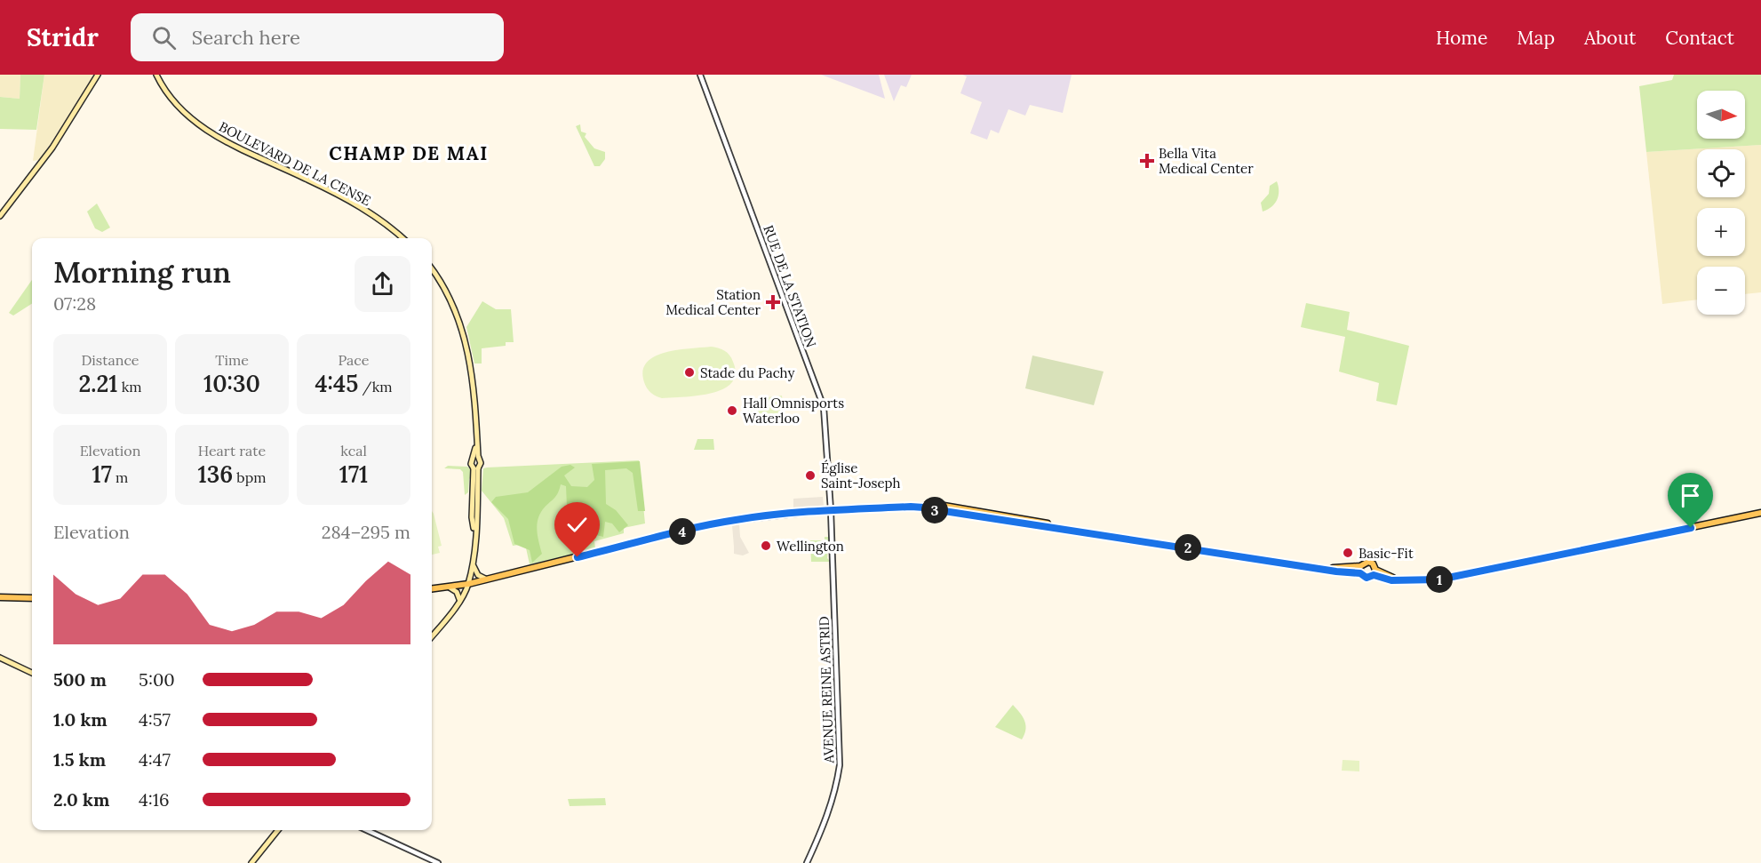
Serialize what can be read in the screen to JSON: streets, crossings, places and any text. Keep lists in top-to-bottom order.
{
  "streets": {
    "main road": ["BOULEVARD DE LA CENSE"],
    "street": ["RUE DE LA STATION", "AVENUE REINE ASTRID"]
  },
  "crossings": [
    ["RUE DE LA STATION", "AVENUE REINE ASTRID"]
  ],
  "districts": ["CHAMP DE MAI"],
  "places": {
    "health": ["Bella Vita Medical Center", "Station Medical Center"],
    "other": [
      "Stade du Pachy",
      "Hall Omnisports Waterloo",
      "Église Saint-Joseph",
      "Wellington",
      "Basic-Fit"
    ]
  },
  "north": "right",
  "page": {
    "header": "Stridr",
    "search": "Search here",
    "nav": [
      "Home",
      "Map",
      "About",
      "Contact"
    ],
    "map_buttons": ["+", "−"],
    "heading": ["Morning run", "07:28"],
    "stats": [
      ["Distance", "2.21 km"],
      ["Time", "10:30"],
      ["Pace", "4:45 /km"],
      ["Elevation", "17 m"],
      ["Heart rate", "136 bpm"],
      ["kcal", "171"]
    ],
    "pins": [
      "3",
      "4",
      "2",
      "1"
    ],
    "chart": ["Elevation", "284–295 m"],
    "list": [
      {
        "name": "500 m",
        "note": "5:00"
      },
      {
        "name": "1.0 km",
        "note": "4:57"
      },
      {
        "name": "1.5 km",
        "note": "4:47"
      },
      {
        "name": "2.0 km",
        "note": "4:16"
      }
    ]
  }
}
